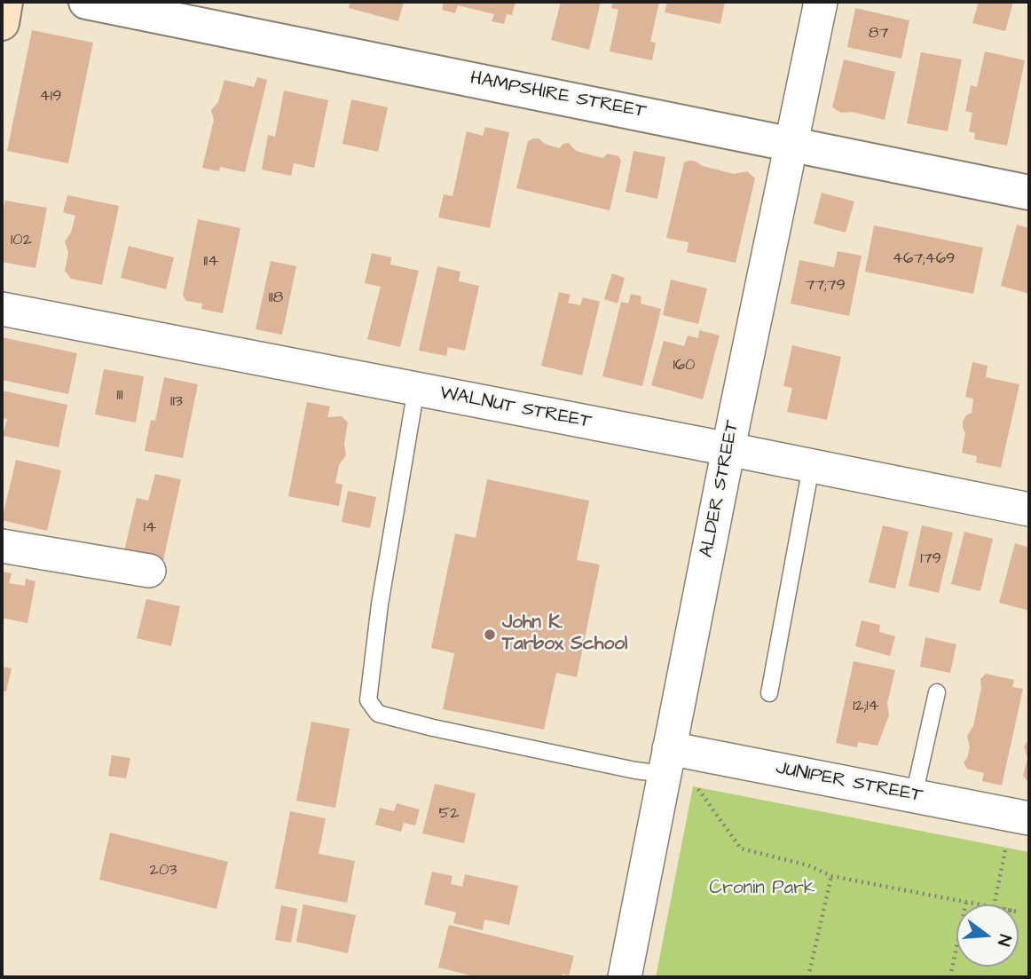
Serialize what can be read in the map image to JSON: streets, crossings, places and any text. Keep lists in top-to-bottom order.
{
  "streets": {
    "street": [
      "HAMPSHIRE STREET",
      "WALNUT STREET",
      "ALDER STREET",
      "JUNIPER STREET"
    ]
  },
  "crossings": [
    ["HAMPSHIRE STREET", "ALDER STREET"],
    ["WALNUT STREET", "ALDER STREET"],
    ["ALDER STREET", "JUNIPER STREET"]
  ],
  "parks": ["Cronin Park"],
  "places": ["John K. Tarbox School"],
  "house_numbers": [
    "87",
    "419",
    "102",
    "467;469",
    "114",
    "77;79",
    "118",
    "160",
    "111",
    "113",
    "14",
    "179",
    "12;14",
    "52",
    "203"
  ],
  "north": "right"
}
